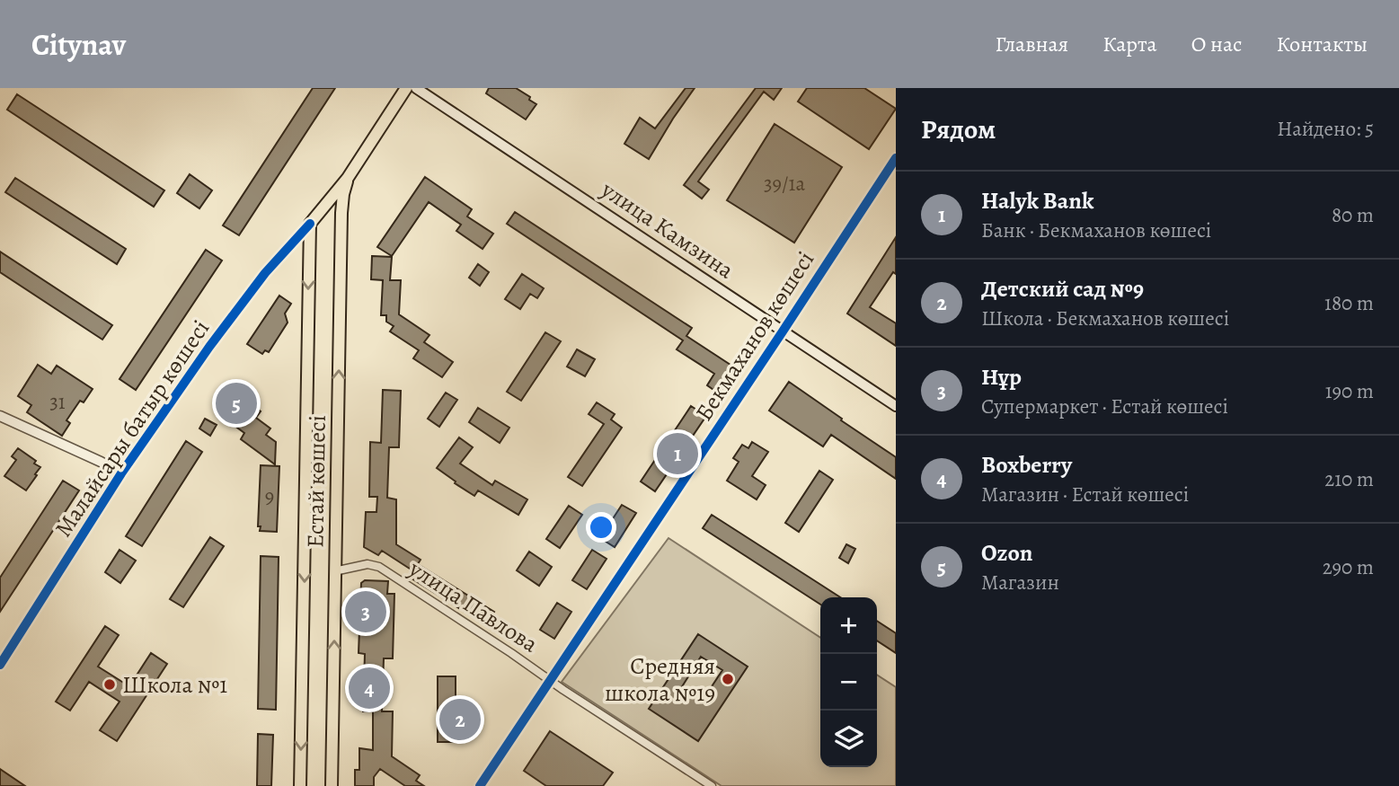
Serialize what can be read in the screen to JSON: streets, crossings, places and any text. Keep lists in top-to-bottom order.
{
  "streets": {
    "main road": ["улица Камзина", "Малайсары батыр көшесі", "Естай көшесі"],
    "street": ["Бекмаханов көшесі", "улица Павлова"]
  },
  "crossings": [
    ["улица Камзина", "Бекмаханов көшесі"],
    ["Бекмаханов көшесі", "улица Павлова"],
    ["Малайсары батыр көшесі", "Естай көшесі"],
    ["Естай көшесі", "улица Павлова"]
  ],
  "places": ["Средняя школа №19", "Школа №1"],
  "house_numbers": ["39/1а", "31", "9"],
  "page": {
    "header": "Citynav",
    "nav": [
      "Главная",
      "Карта",
      "О нас",
      "Контакты"
    ],
    "heading": ["Рядом", "Найдено: 5"],
    "list": [
      {
        "mark": "1",
        "name": "Halyk Bank",
        "note": "Банк · Бекмаханов көшесі",
        "value": "80 m"
      },
      {
        "mark": "2",
        "name": "Детский сад №9",
        "note": "Школа · Бекмаханов көшесі",
        "value": "180 m"
      },
      {
        "mark": "3",
        "name": "Нұр",
        "note": "Супермаркет · Естай көшесі",
        "value": "190 m"
      },
      {
        "mark": "4",
        "name": "Boxberry",
        "note": "Магазин · Естай көшесі",
        "value": "210 m"
      },
      {
        "mark": "5",
        "name": "Ozon",
        "note": "Магазин",
        "value": "290 m"
      }
    ],
    "pins": [
      "5",
      "1",
      "3",
      "4",
      "2"
    ],
    "map_buttons": ["+", "−"]
  }
}
